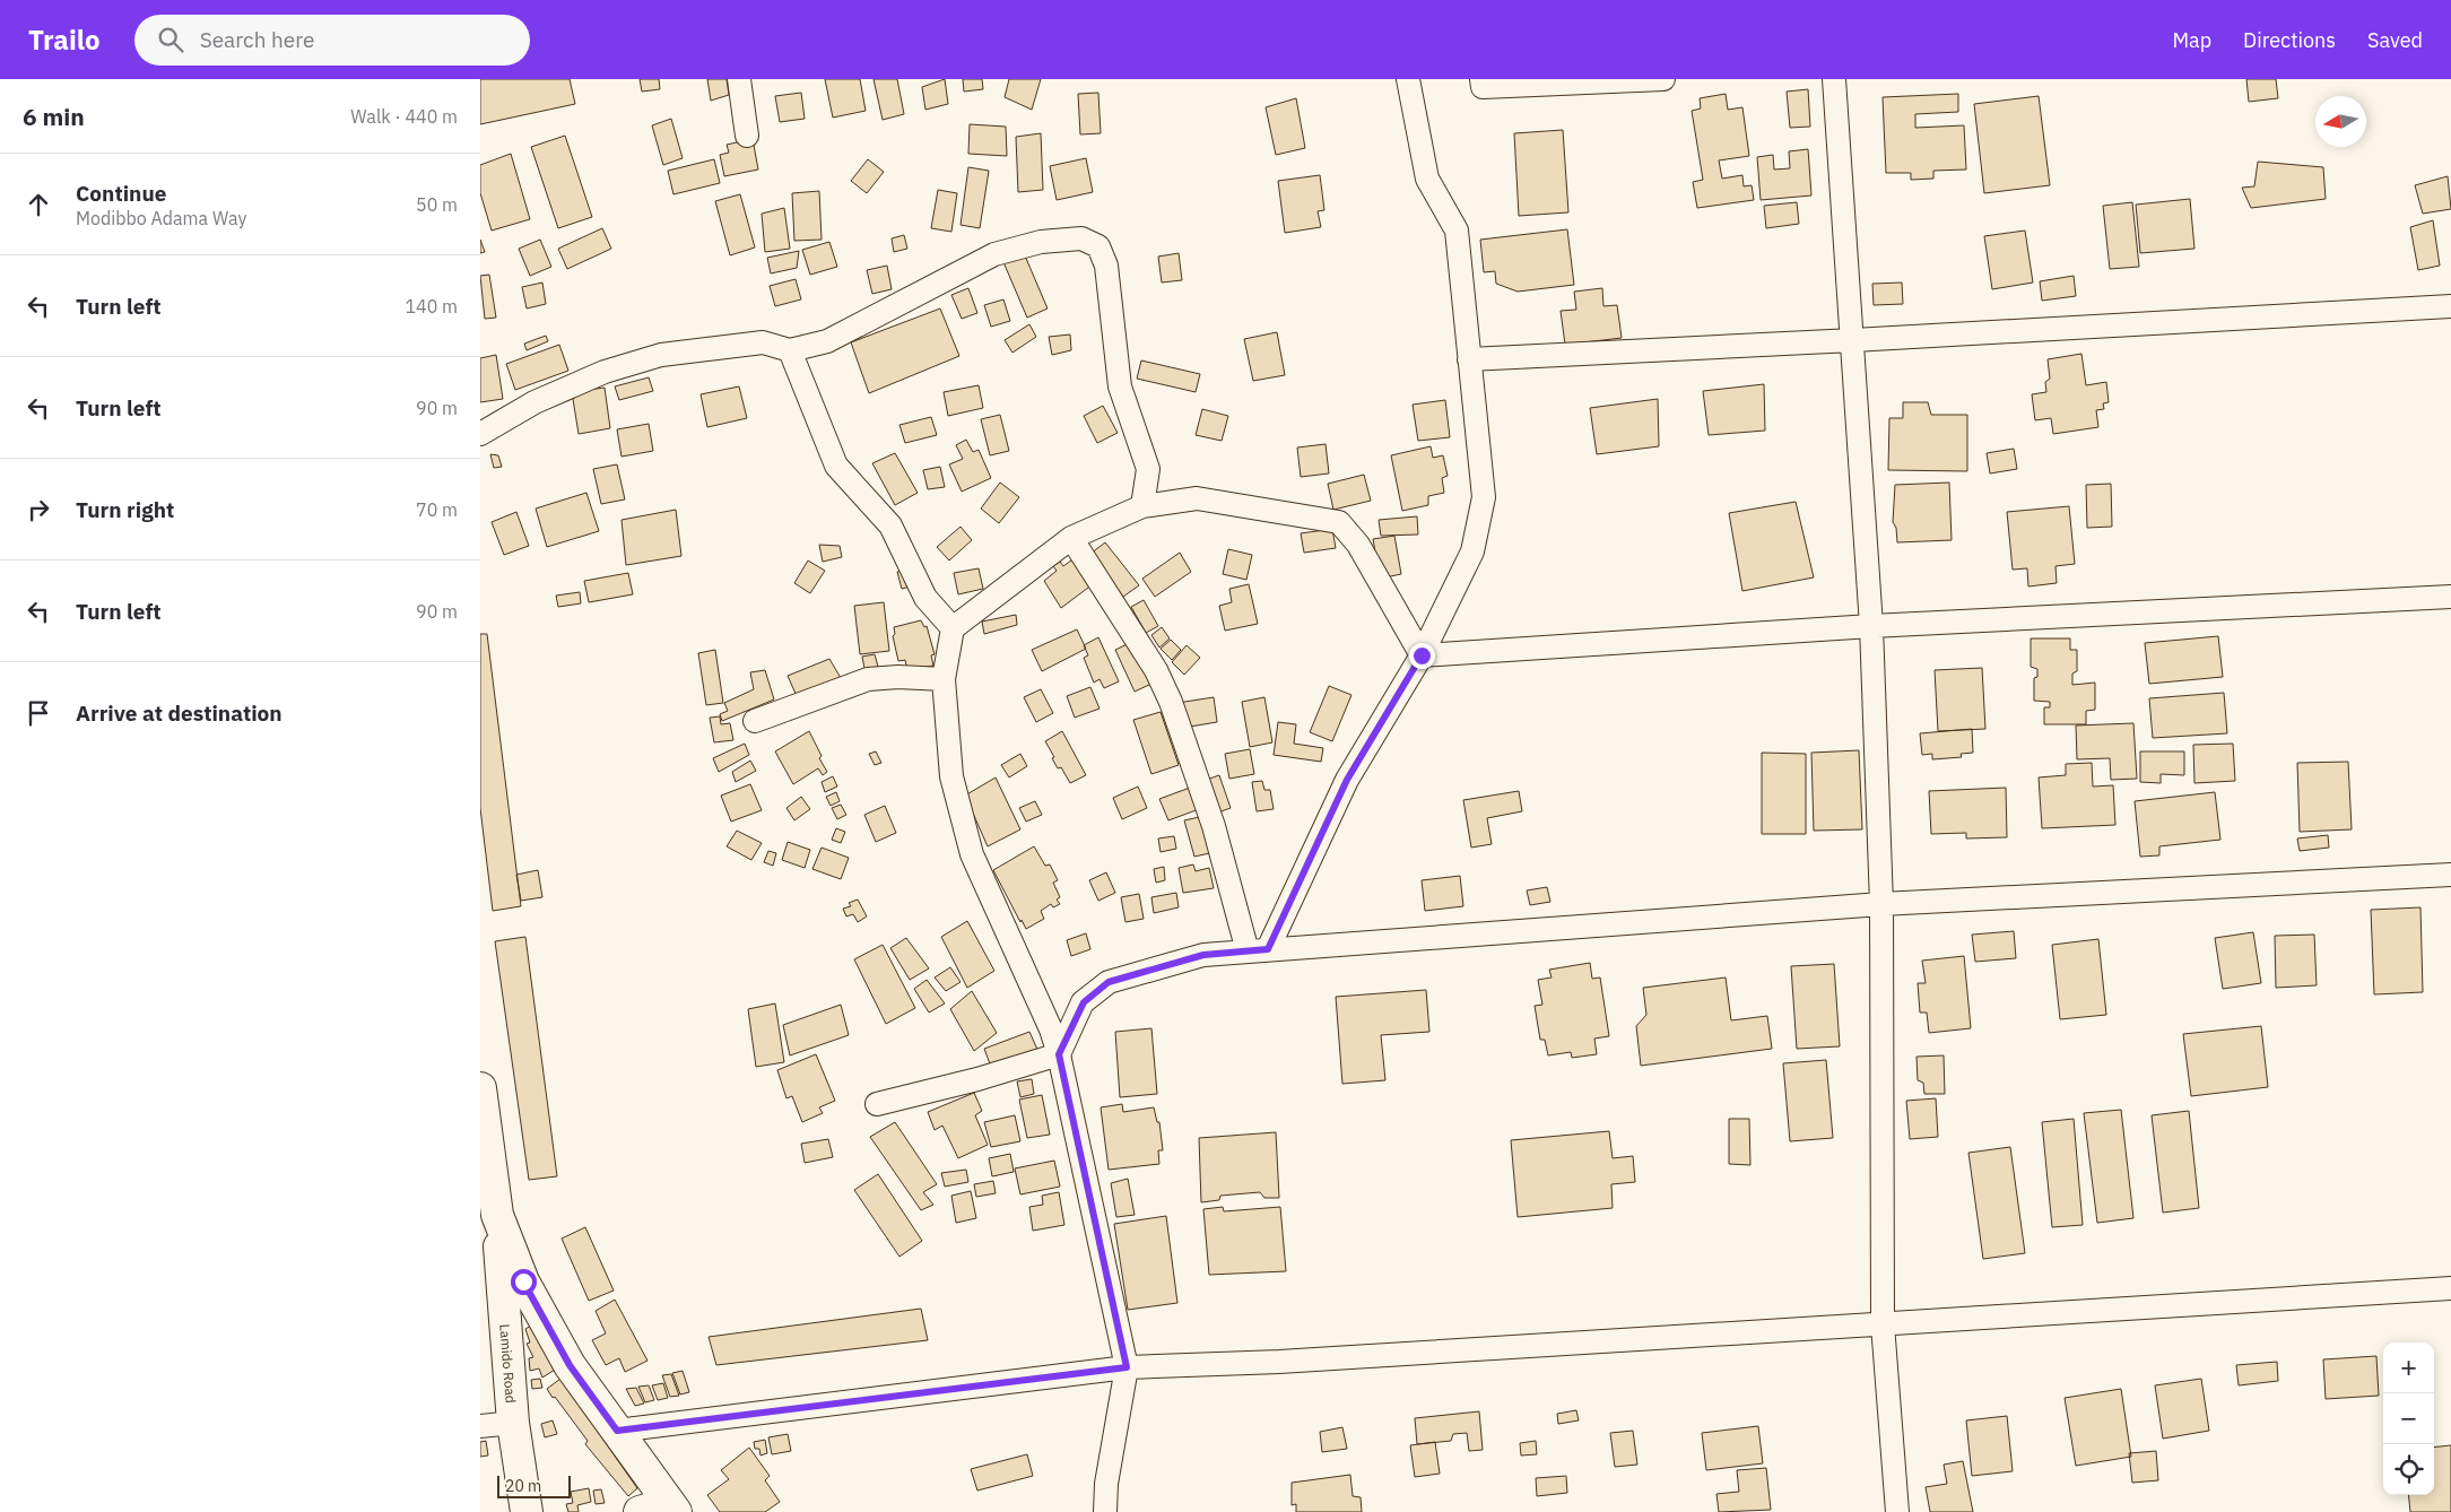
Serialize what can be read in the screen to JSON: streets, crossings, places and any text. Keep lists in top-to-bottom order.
{
  "streets": {
    "main road": ["Lamido Road"]
  },
  "scale_bar": "20 m",
  "north": "left",
  "page": {
    "header": "Trailo",
    "search": "Search here",
    "nav": ["Map", "Directions", "Saved"],
    "heading": ["6 min", "Walk · 440 m"],
    "list": [
      ["Continue", "Modibbo Adama Way", "50 m"],
      ["Turn left", "140 m"],
      ["Turn left", "90 m"],
      ["Turn right", "70 m"],
      ["Turn left", "90 m"],
      "Arrive at destination"
    ],
    "map_buttons": ["+", "−"],
    "scale": "20 m"
  }
}
